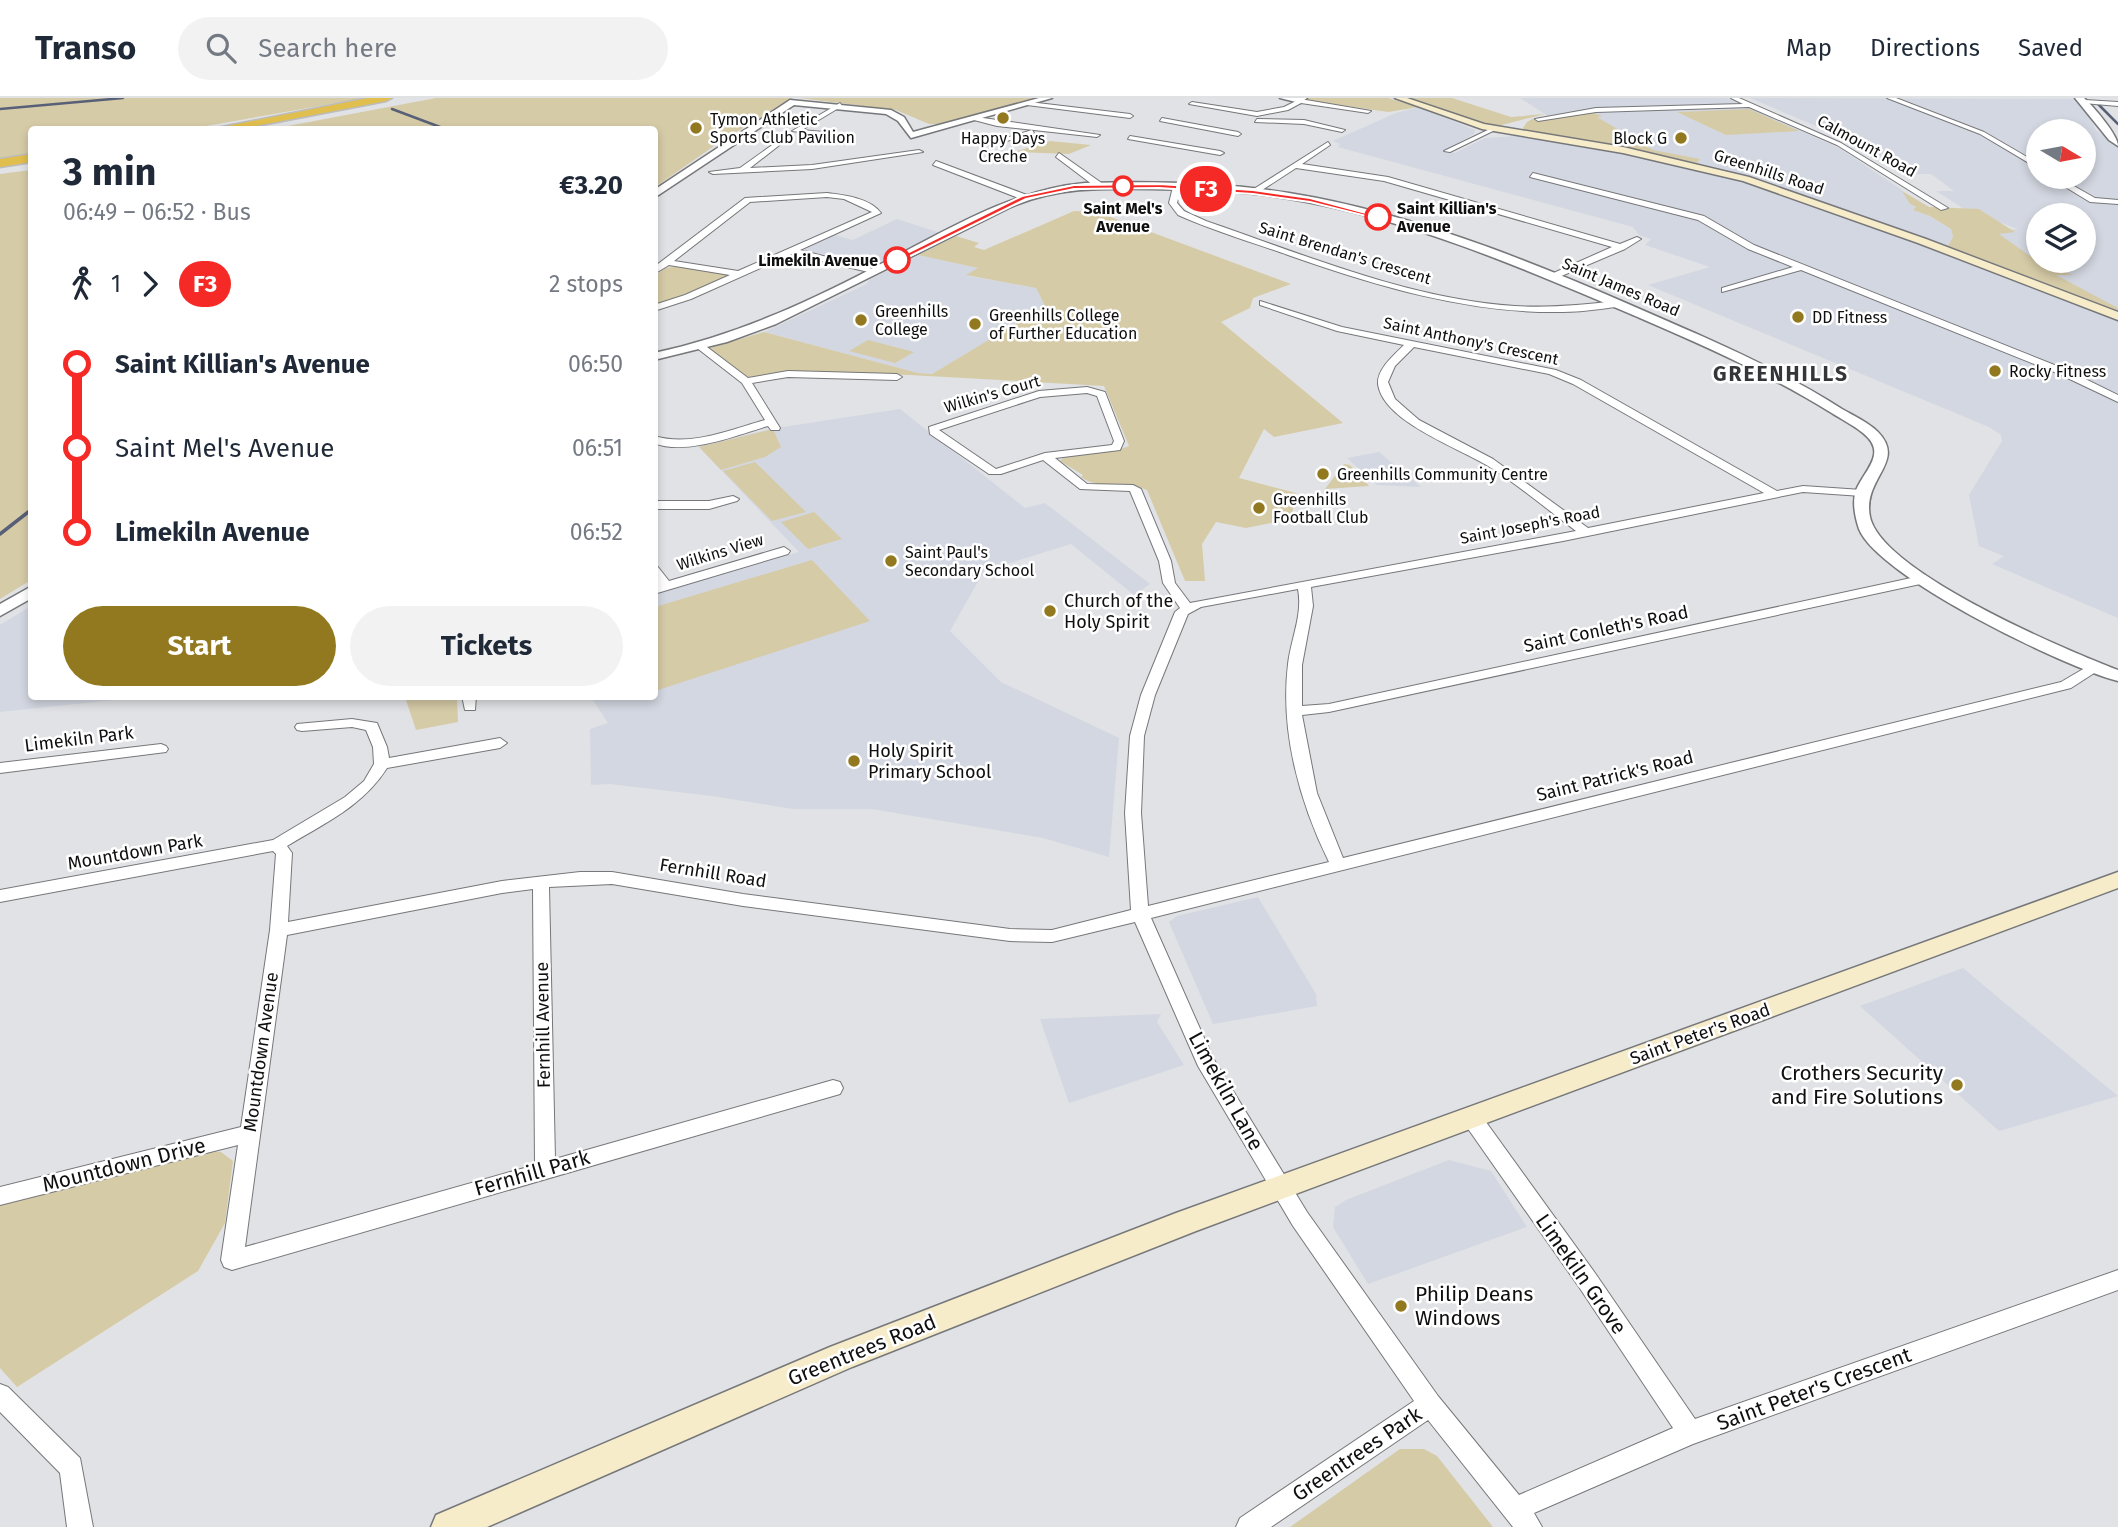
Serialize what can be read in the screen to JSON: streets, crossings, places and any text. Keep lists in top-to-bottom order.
{
  "streets": {
    "main road": ["Greenhills Road", "Saint Peter's Road", "Greentrees Road"],
    "street": [
      "Calmount Road",
      "Saint Brendan's Crescent",
      "Saint James Road",
      "Saint Anthony's Crescent",
      "Wilkin's Court",
      "Saint Joseph's Road",
      "Wilkins View",
      "Saint Conleth's Road",
      "Limekiln Park",
      "Saint Patrick's Road",
      "Mountdown Park",
      "Fernhill Road",
      "Fernhill Avenue",
      "Mountdown Avenue",
      "Limekiln Lane",
      "Mountdown Drive",
      "Fernhill Park",
      "Limekiln Grove",
      "Saint Peter's Crescent",
      "Greentrees Park"
    ]
  },
  "crossings": [
    ["Saint Brendan's Crescent", "Saint James Road"],
    ["Saint James Road", "Saint Joseph's Road"],
    ["Saint Anthony's Crescent", "Saint Joseph's Road"],
    ["Saint Joseph's Road", "Limekiln Lane"],
    ["Saint Patrick's Road", "Fernhill Road"],
    ["Saint Patrick's Road", "Limekiln Lane"],
    ["Mountdown Park", "Mountdown Avenue"],
    ["Fernhill Road", "Fernhill Avenue"],
    ["Fernhill Road", "Mountdown Avenue"],
    ["Fernhill Road", "Limekiln Lane"],
    ["Fernhill Avenue", "Fernhill Park"],
    ["Saint Peter's Road", "Limekiln Lane"],
    ["Saint Peter's Road", "Limekiln Grove"],
    ["Saint Peter's Road", "Greentrees Road"],
    ["Mountdown Avenue", "Mountdown Drive"],
    ["Mountdown Avenue", "Fernhill Park"],
    ["Limekiln Lane", "Greentrees Road"],
    ["Limekiln Lane", "Saint Peter's Crescent"],
    ["Limekiln Lane", "Greentrees Park"],
    ["Limekiln Grove", "Saint Peter's Crescent"]
  ],
  "districts": ["GREENHILLS"],
  "places": [
    "Happy Days Creche",
    "Tymon Athletic Sports Club Pavilion",
    "Block G",
    "Saint Mel's Avenue",
    "Saint Killian's Avenue",
    "Limekiln Avenue",
    "DD Fitness",
    "Greenhills College",
    "Greenhills College of Further Education",
    "Rocky Fitness",
    "Greenhills Community Centre",
    "Greenhills Football Club",
    "Saint Paul's Secondary School",
    "Church of the Holy Spirit",
    "Holy Spirit Primary School",
    "Crothers Security and Fire Solutions",
    "Philip Deans Windows"
  ],
  "lines": ["bus line F3"],
  "north": "right",
  "page": {
    "header": "Transo",
    "search": "Search here",
    "nav": ["Map", "Directions", "Saved"],
    "on_map": "F3",
    "heading": ["3 min", "06:49 – 06:52 · Bus", "€3.20"],
    "legs": ["1", "F3", "2 stops"],
    "list": [
      {
        "name": "Saint Killian's Avenue",
        "value": "06:50"
      },
      {
        "name": "Saint Mel's Avenue",
        "value": "06:51"
      },
      {
        "name": "Limekiln Avenue",
        "value": "06:52"
      }
    ],
    "buttons": ["Start", "Tickets"]
  }
}
